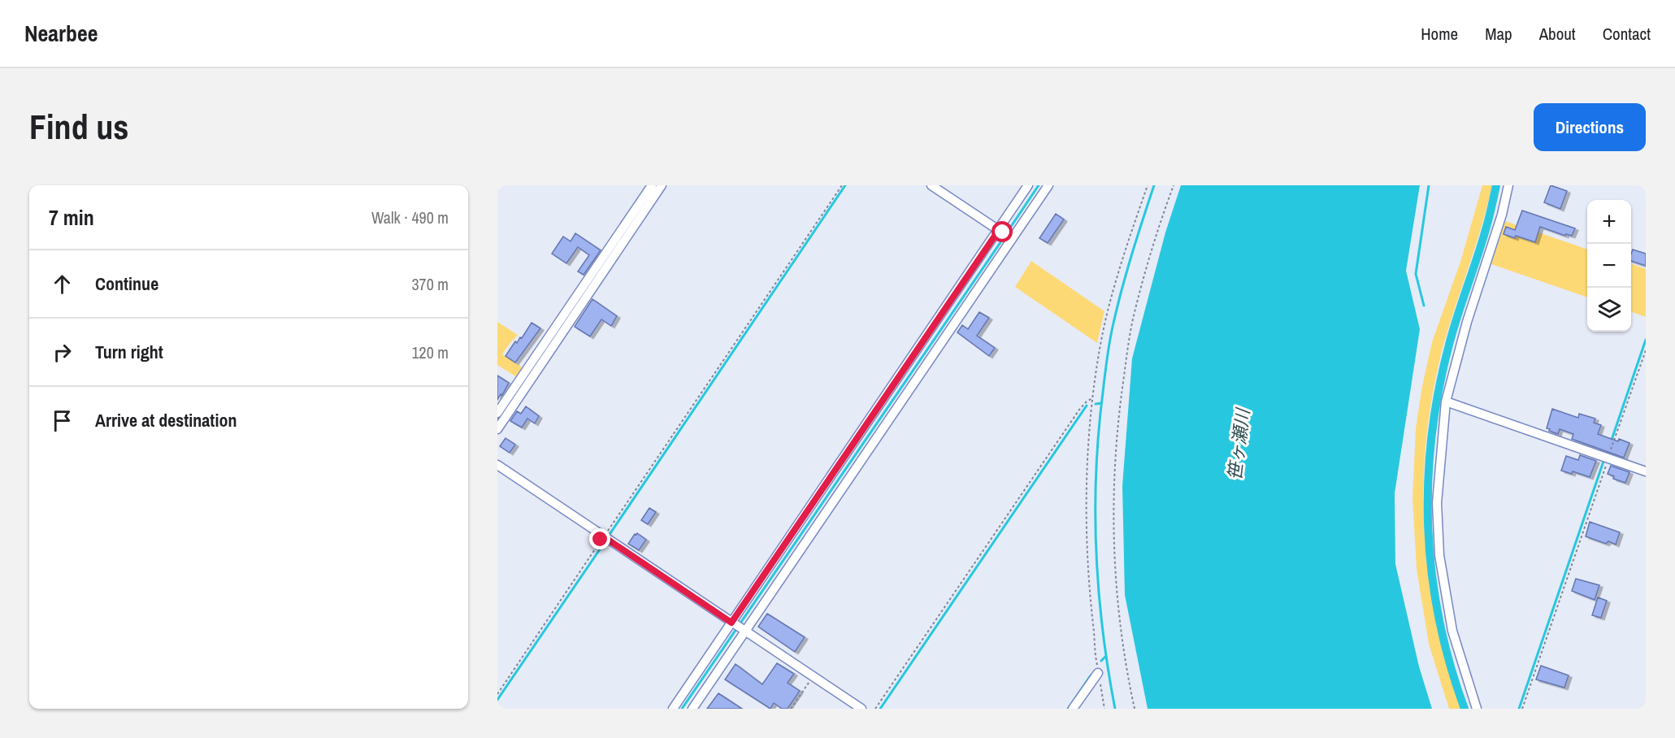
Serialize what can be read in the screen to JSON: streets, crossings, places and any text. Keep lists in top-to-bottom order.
{
  "water": ["笹ヶ瀬川"],
  "page": {
    "header": "Nearbee",
    "nav": [
      "Home",
      "Map",
      "About",
      "Contact"
    ],
    "buttons": "Directions",
    "title": "Find us",
    "heading": ["7 min", "Walk · 490 m"],
    "map_buttons": ["+", "−"],
    "list": [
      ["Continue", "370 m"],
      ["Turn right", "120 m"],
      "Arrive at destination"
    ]
  }
}
